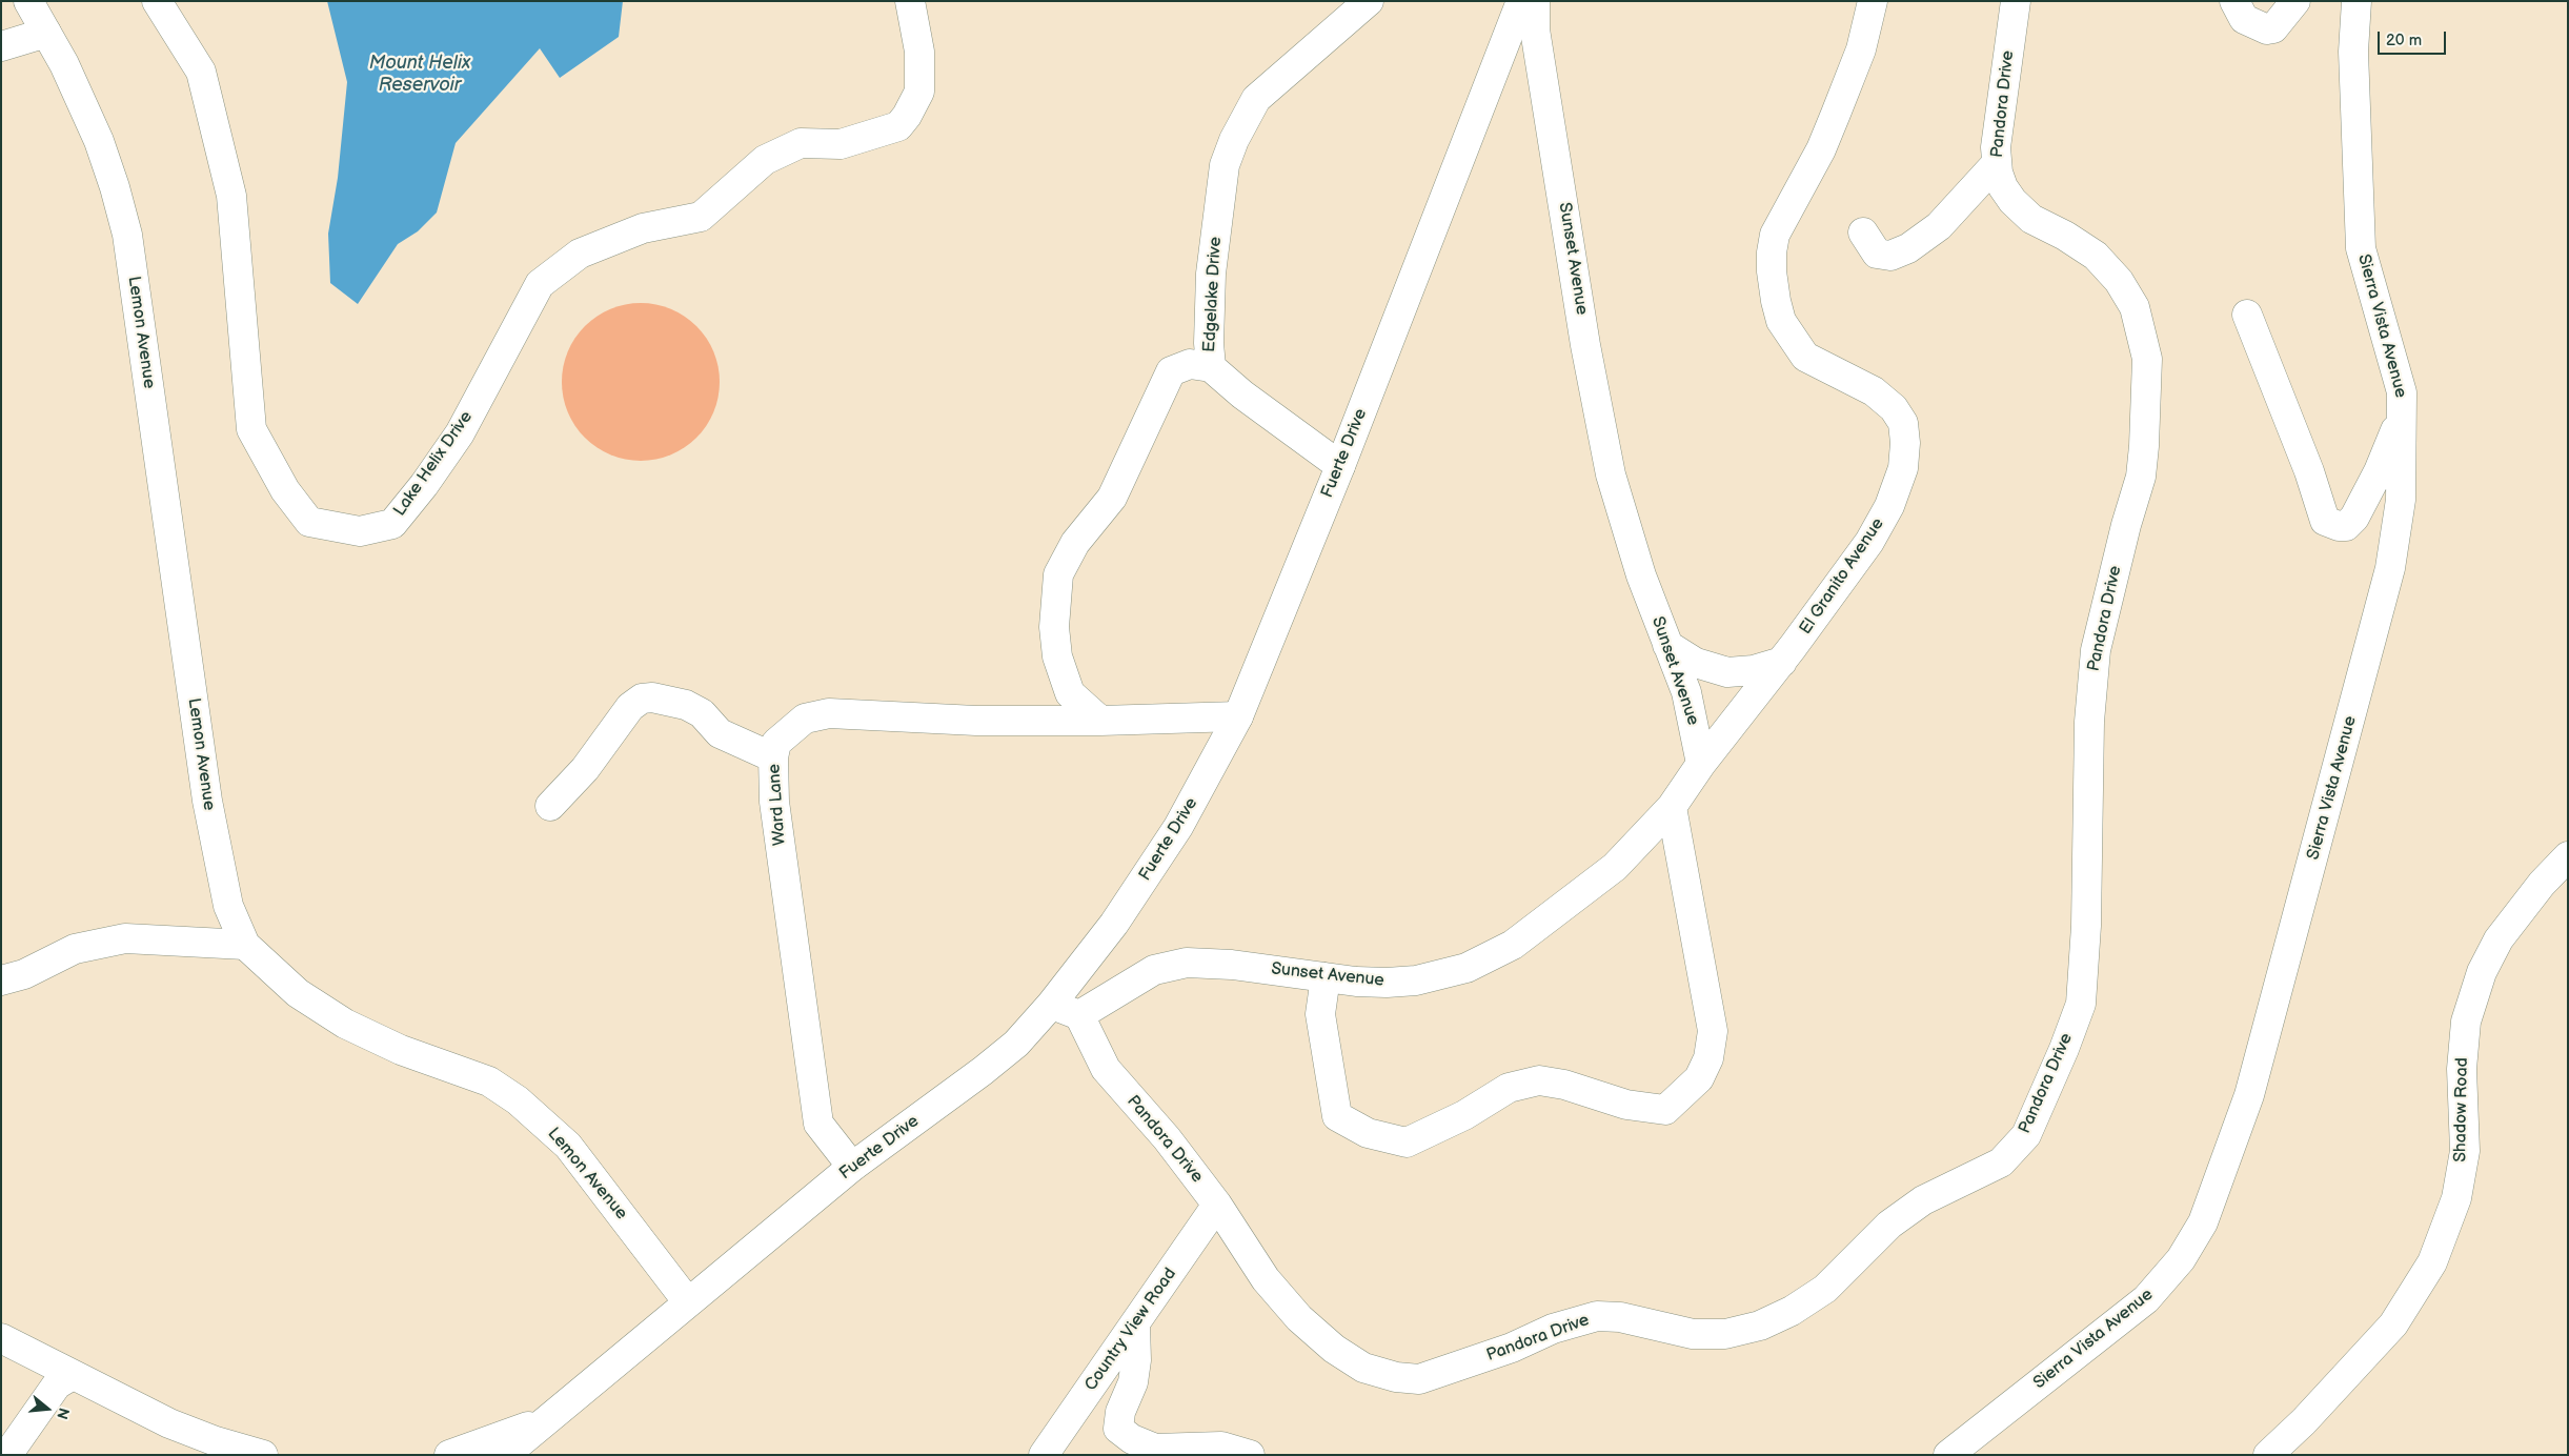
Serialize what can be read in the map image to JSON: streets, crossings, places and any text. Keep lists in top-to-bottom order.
{
  "streets": {
    "street": [
      "Pandora Drive",
      "Sunset Avenue",
      "Edgelake Drive",
      "Sierra Vista Avenue",
      "Lemon Avenue",
      "Fuerte Drive",
      "Lake Helix Drive",
      "El Granito Avenue",
      "Ward Lane",
      "Shadow Road",
      "Country View Road"
    ]
  },
  "crossings": [
    ["Pandora Drive", "Sunset Avenue"],
    ["Pandora Drive", "Country View Road"],
    ["Sunset Avenue", "El Granito Avenue"],
    ["Edgelake Drive", "Ward Lane"],
    ["Lemon Avenue", "Fuerte Drive"],
    ["Fuerte Drive", "Ward Lane"]
  ],
  "water": ["Mount Helix Reservoir"],
  "scale_bar": "20 m",
  "north": "right"
}
